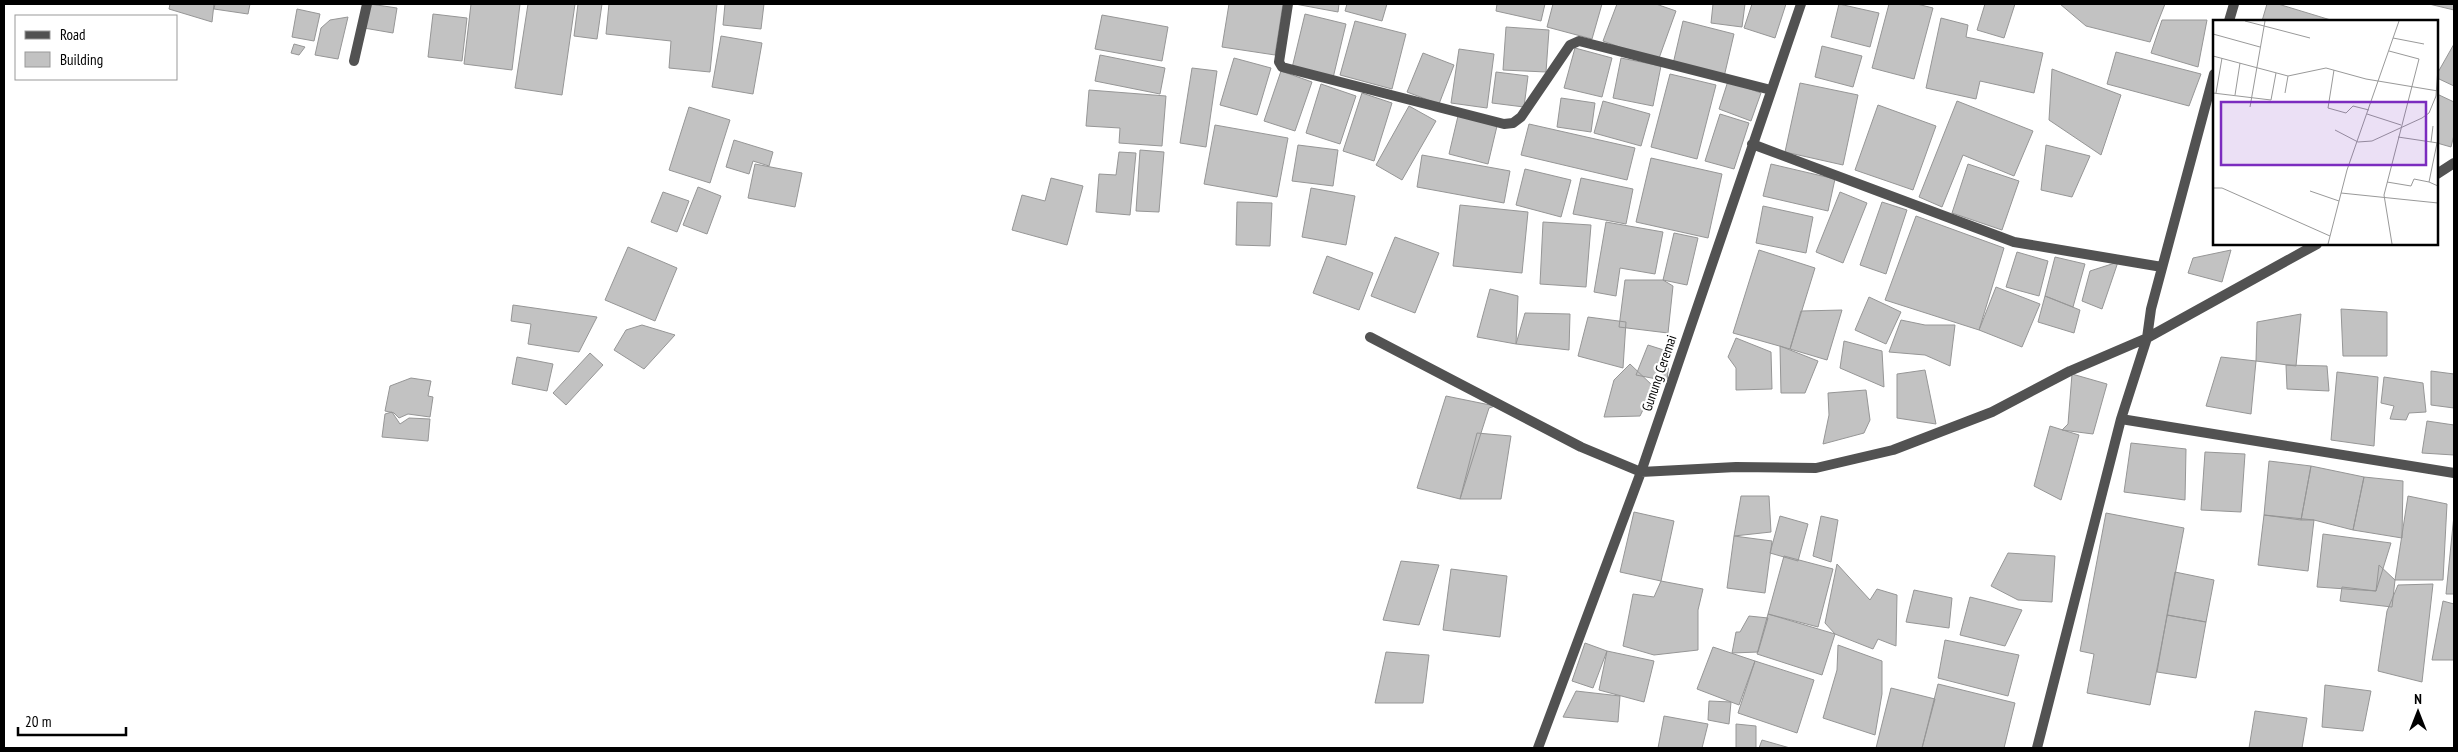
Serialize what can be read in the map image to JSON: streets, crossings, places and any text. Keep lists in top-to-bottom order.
{
  "streets": {
    "street": ["Gunung Ceremai"]
  },
  "legend": ["Road", "Building"],
  "scale_bar": "20 m",
  "north": "top"
}
